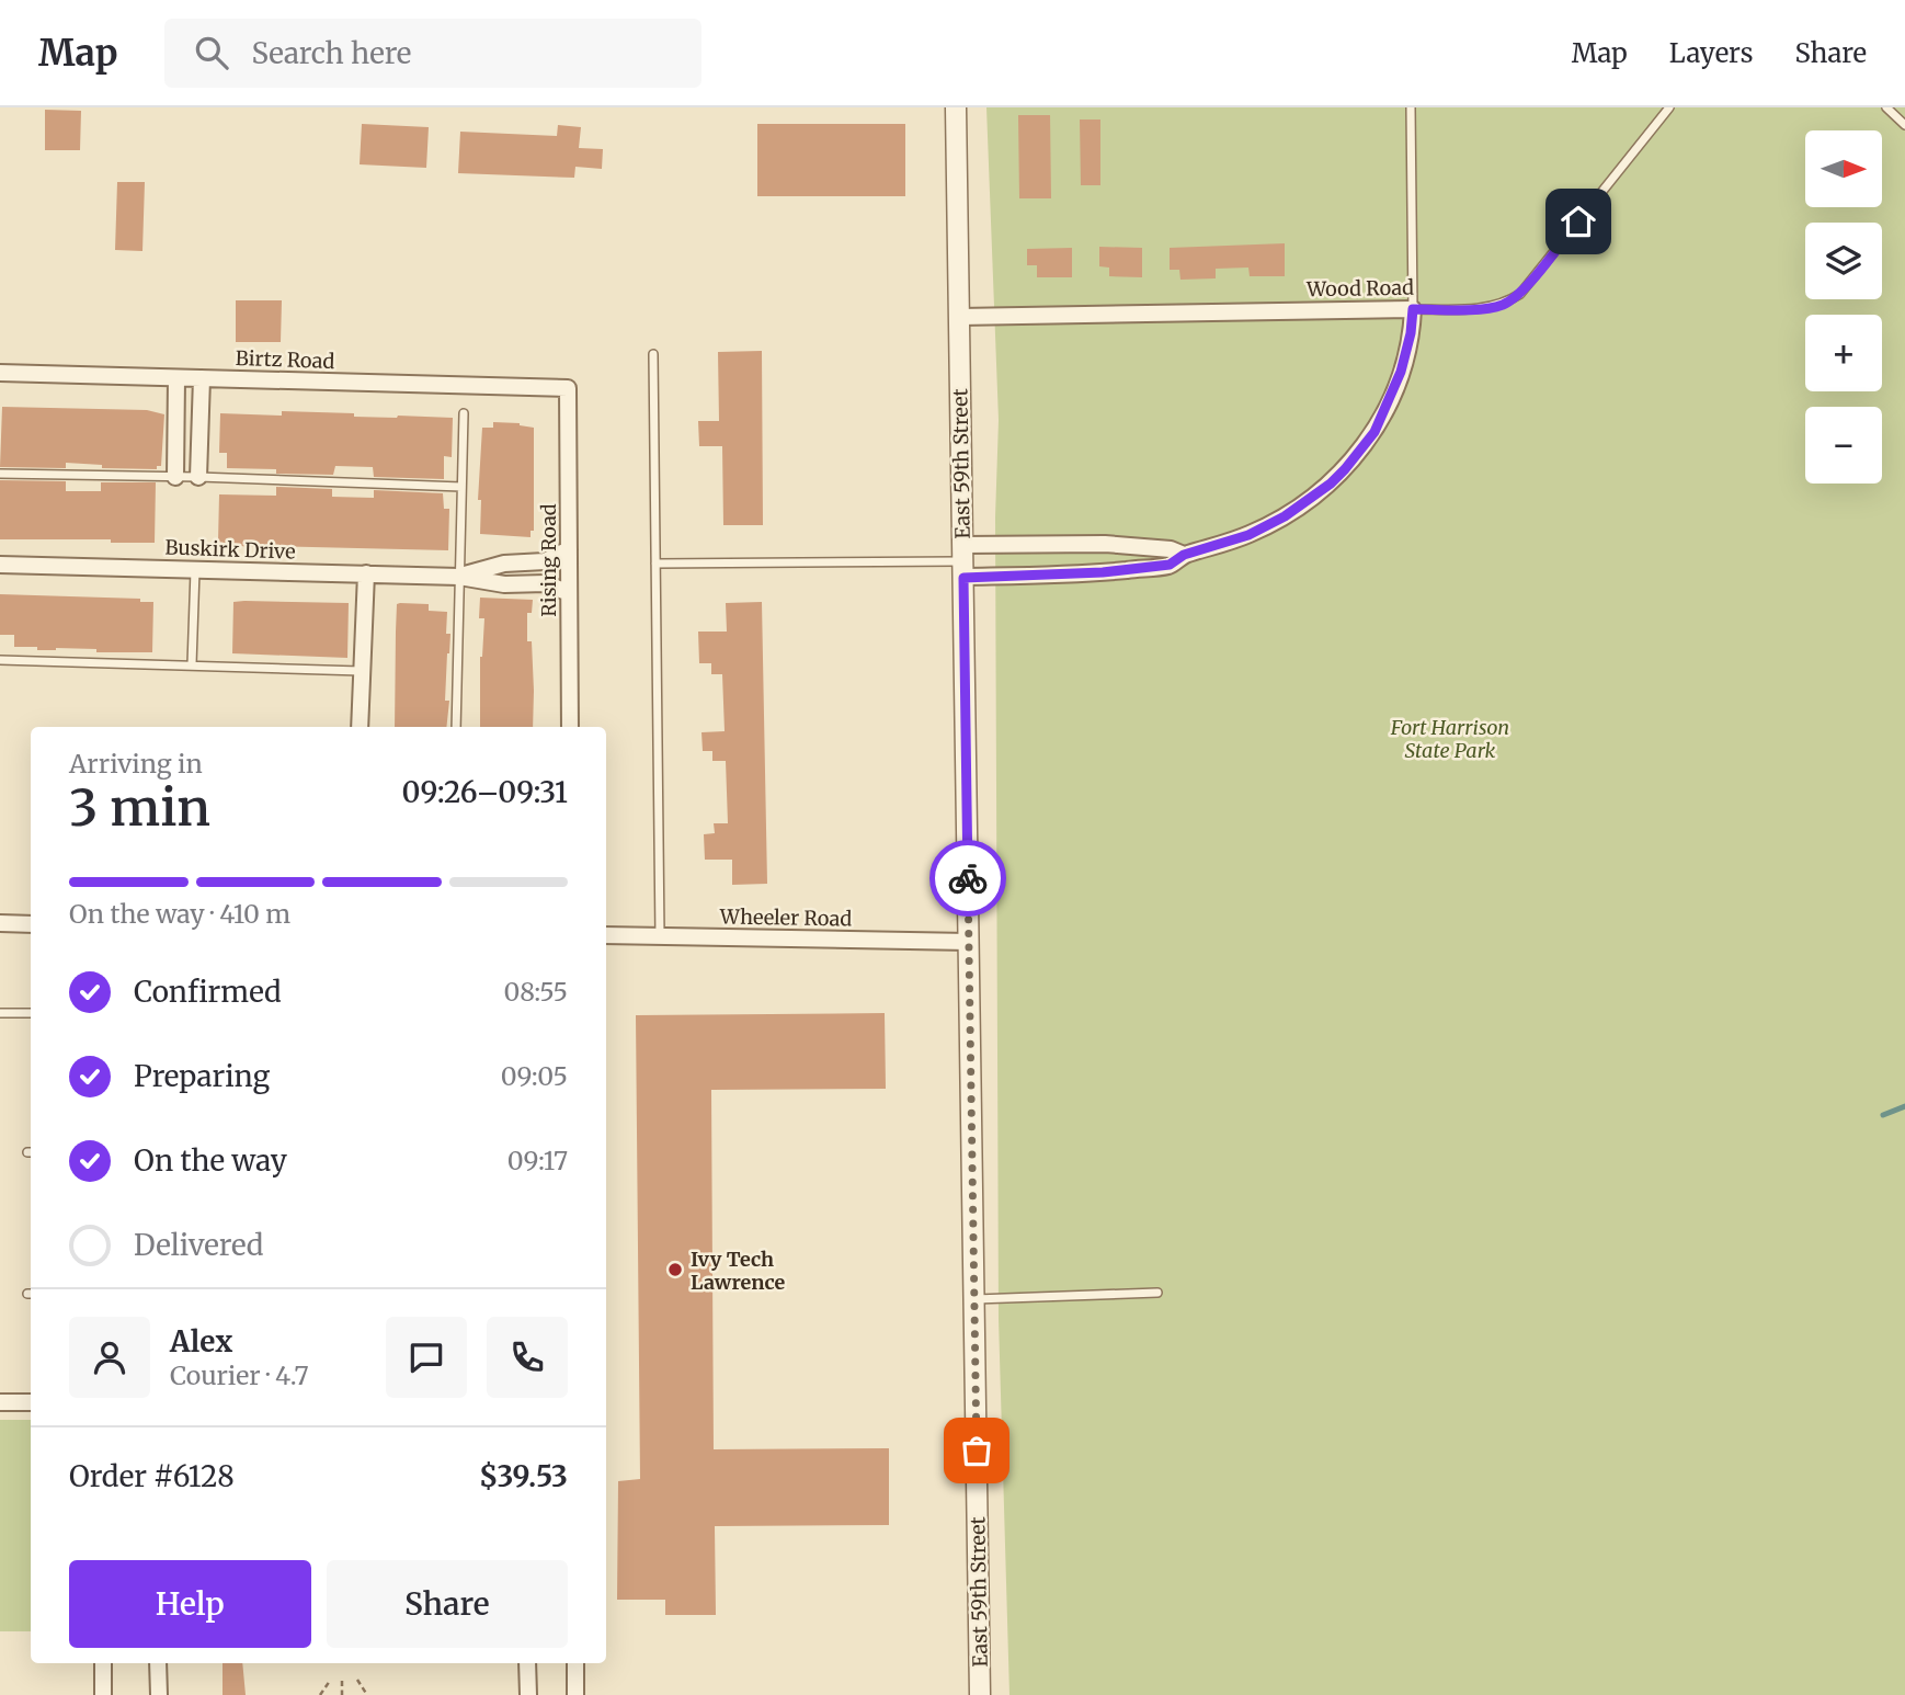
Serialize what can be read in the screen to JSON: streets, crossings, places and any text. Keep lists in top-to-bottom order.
{
  "streets": {
    "street": [
      "Wood Road",
      "Birtz Road",
      "East 59th Street",
      "Buskirk Drive",
      "Rising Road",
      "Wheeler Road"
    ]
  },
  "crossings": [
    ["Wood Road", "East 59th Street"],
    ["Birtz Road", "Rising Road"],
    ["East 59th Street", "Wheeler Road"],
    ["Buskirk Drive", "Rising Road"]
  ],
  "parks": ["Fort Harrison State Park"],
  "places": ["Ivy Tech Lawrence"],
  "north": "right",
  "page": {
    "header": "Map",
    "search": "Search here",
    "nav": ["Map", "Layers", "Share"],
    "map_buttons": ["+", "−"],
    "heading": ["3 min", "Arriving in", "09:26–09:31"],
    "panel": [
      "Alex",
      "Courier · 4.7",
      "Order #6128",
      "$39.53"
    ],
    "bar": "On the way · 410 m",
    "list": [
      ["Confirmed", "08:55"],
      ["Preparing", "09:05"],
      ["On the way", "09:17"],
      "Delivered"
    ],
    "buttons": ["Help", "Share"]
  }
}
